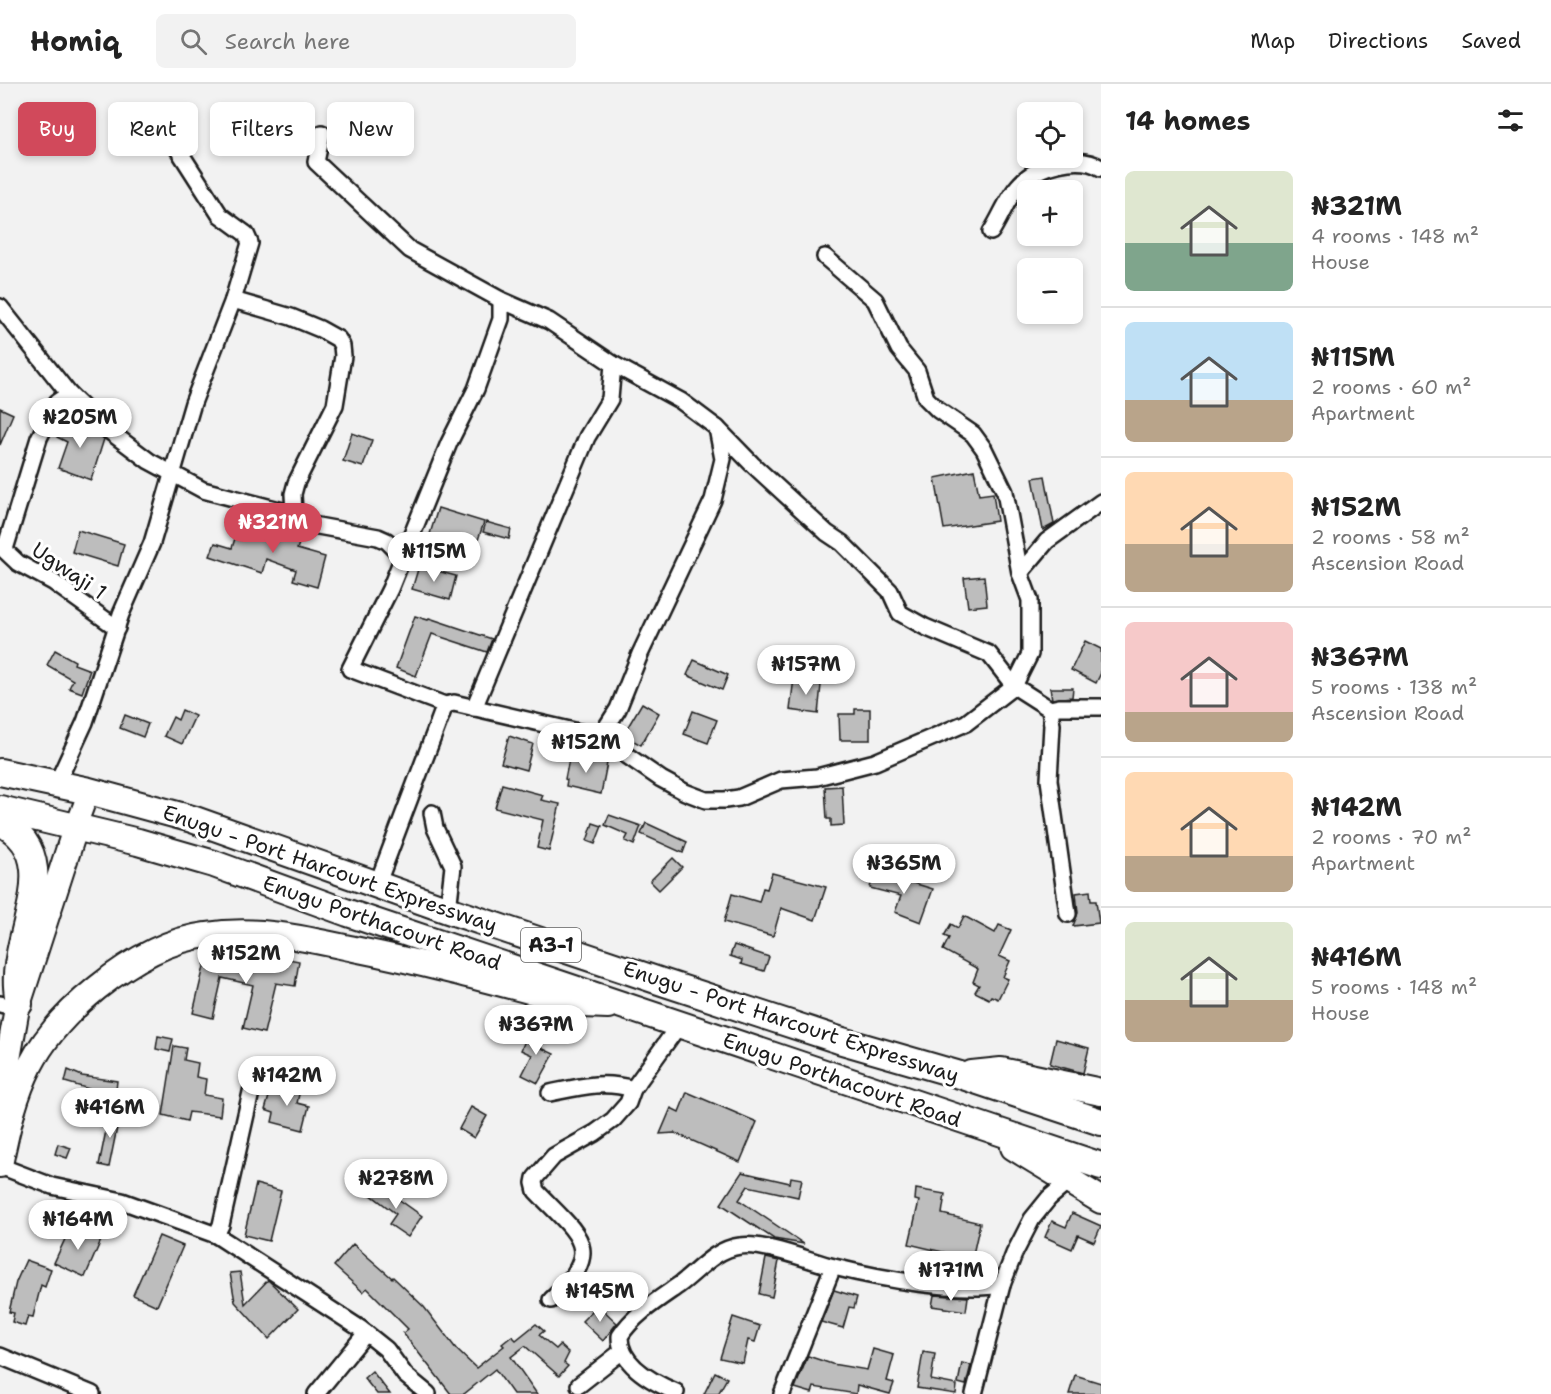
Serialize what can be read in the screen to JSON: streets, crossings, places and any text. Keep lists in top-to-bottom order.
{
  "streets": {
    "highway": ["Enugu - Port Harcourt Expressway", "Enugu Porthacourt Road", "A3-1"],
    "street": ["Ugwaji 1"]
  },
  "page": {
    "header": "Homiq",
    "search": "Search here",
    "nav": ["Map", "Directions", "Saved"],
    "heading": "14 homes",
    "map_buttons": ["+", "−"],
    "chip": [
      "Buy",
      "Rent",
      "Filters",
      "New"
    ],
    "list": [
      {
        "name": "₦321M",
        "note": "4 rooms · 148 m² · House"
      },
      {
        "name": "₦115M",
        "note": "2 rooms · 60 m² · Apartment"
      },
      {
        "name": "₦152M",
        "note": "2 rooms · 58 m² · Ascension Road"
      },
      {
        "name": "₦367M",
        "note": "5 rooms · 138 m² · Ascension Road"
      },
      {
        "name": "₦142M",
        "note": "2 rooms · 70 m² · Apartment"
      },
      {
        "name": "₦416M",
        "note": "5 rooms · 148 m² · House"
      }
    ],
    "price": [
      "₦205M",
      "₦321M",
      "₦115M",
      "₦157M",
      "₦152M",
      "₦365M",
      "₦152M",
      "₦367M",
      "₦142M",
      "₦416M",
      "₦278M",
      "₦164M",
      "₦171M",
      "₦145M"
    ]
  }
}
